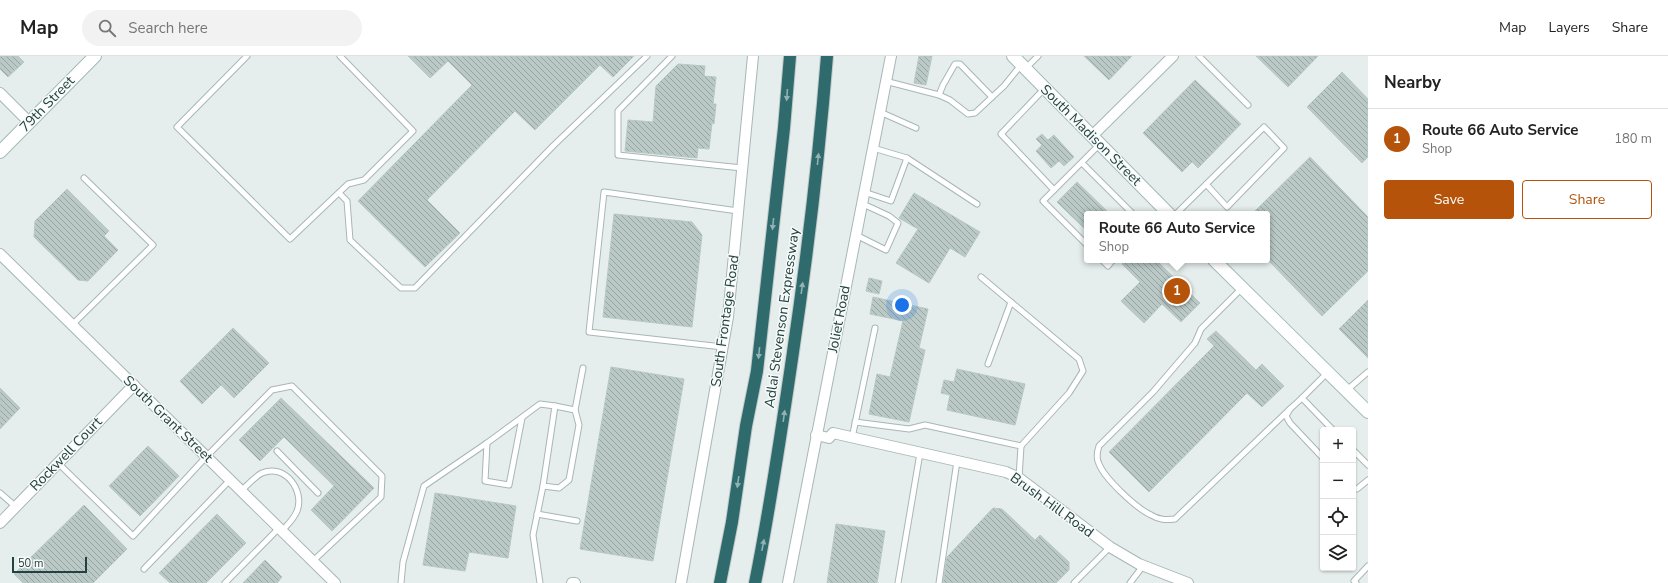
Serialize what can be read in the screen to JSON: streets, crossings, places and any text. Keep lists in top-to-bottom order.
{
  "streets": {
    "highway": ["Adlai Stevenson Expressway"],
    "street": [
      "79th Street",
      "South Madison Street",
      "Joliet Road",
      "South Frontage Road",
      "South Grant Street",
      "Rockwell Court",
      "Brush Hill Road"
    ]
  },
  "crossings": [
    ["Joliet Road", "Brush Hill Road"],
    ["South Grant Street", "Rockwell Court"]
  ],
  "scale_bar": "50 m",
  "page": {
    "header": "Map",
    "search": "Search here",
    "nav": ["Map", "Layers", "Share"],
    "heading": "Nearby",
    "list": [
      {
        "mark": "1",
        "name": "Route 66 Auto Service",
        "note": "Shop",
        "value": "180 m"
      }
    ],
    "buttons": ["Save", "Share"],
    "popup": ["Route 66 Auto Service", "Shop"],
    "pins": "1",
    "map_buttons": ["+", "−"],
    "scale": "50 m"
  }
}
